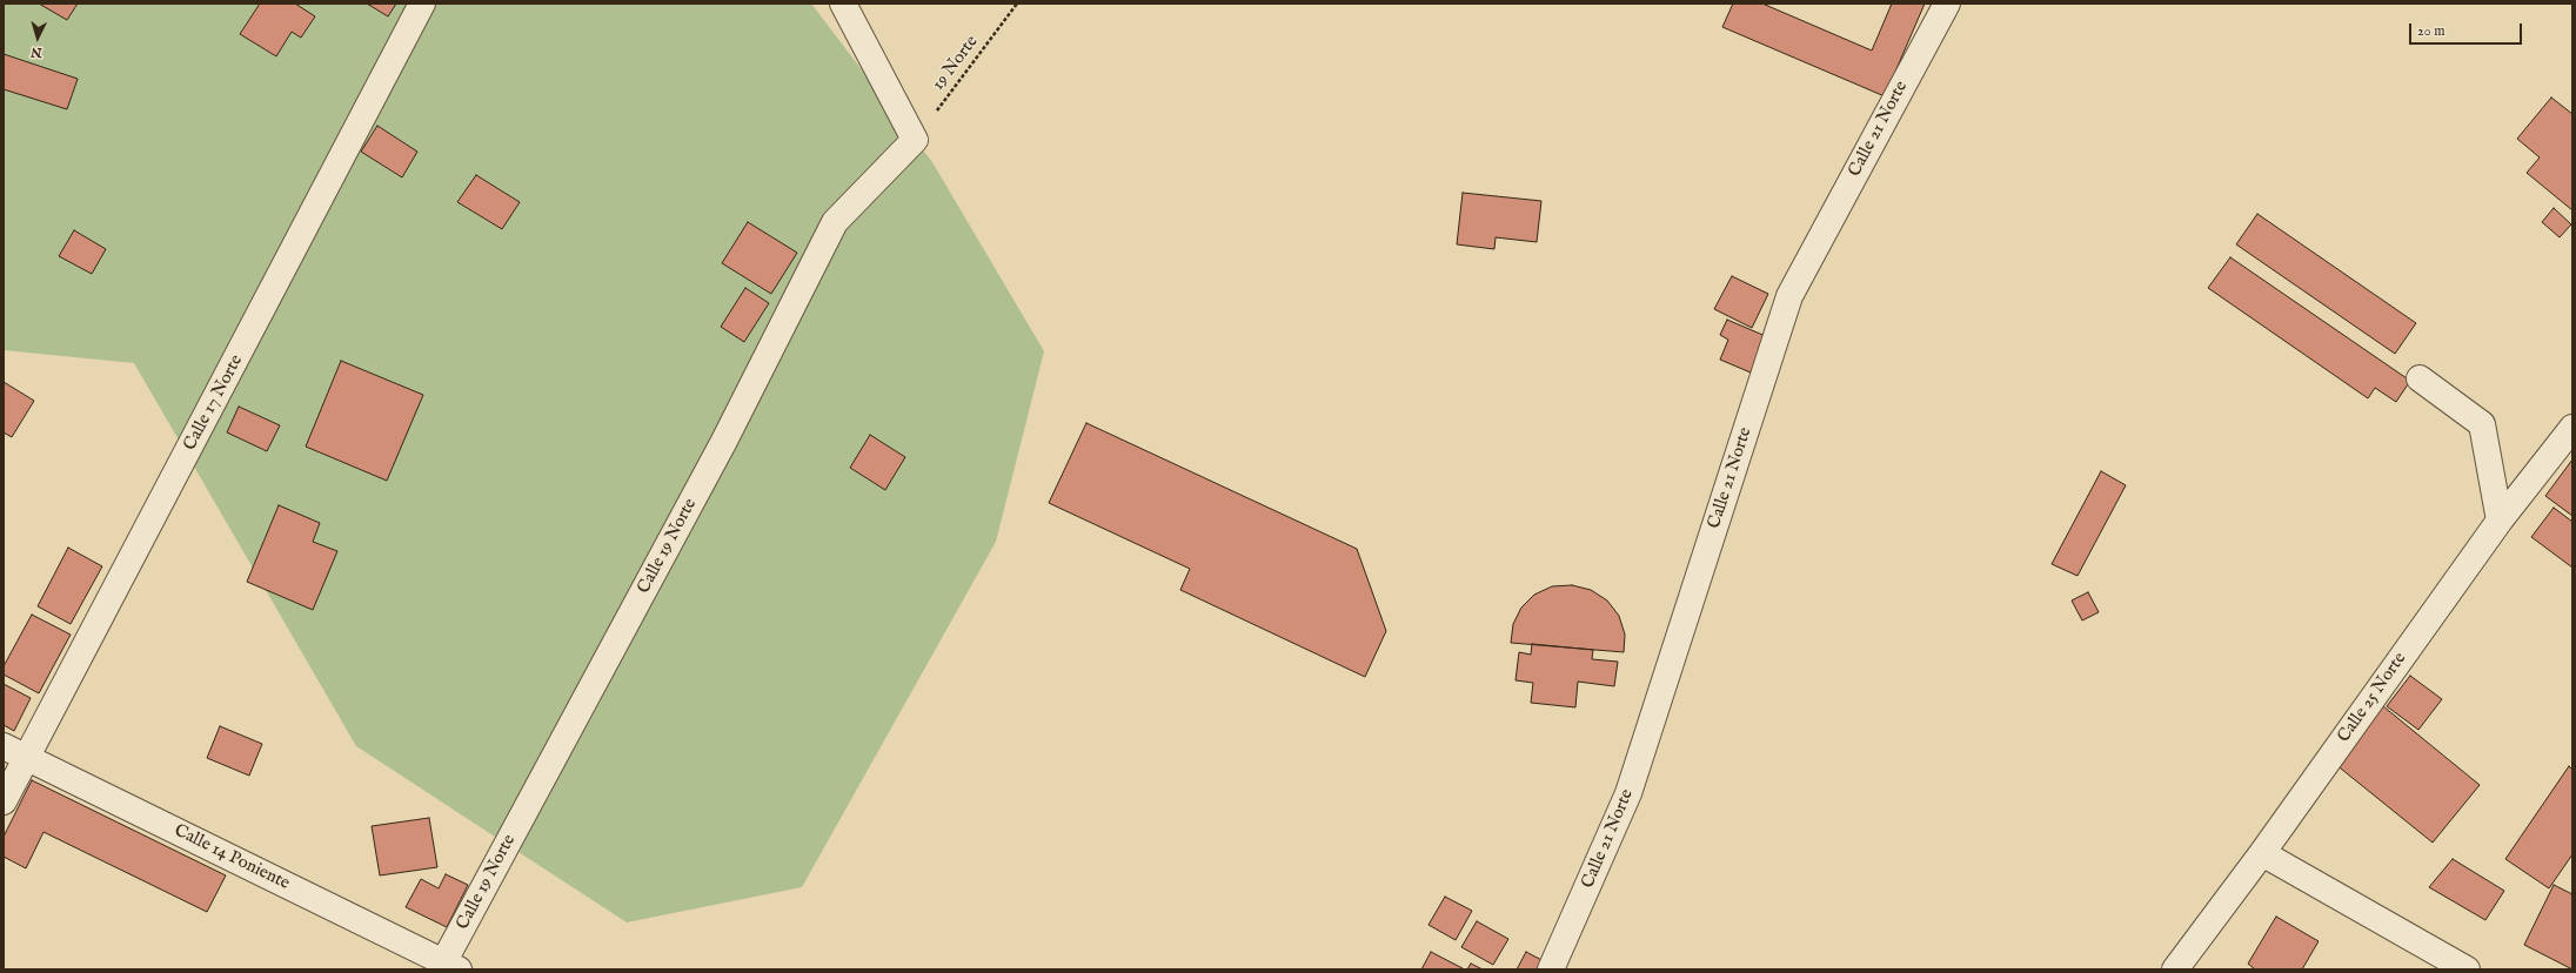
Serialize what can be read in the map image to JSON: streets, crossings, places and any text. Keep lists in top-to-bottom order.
{
  "streets": {
    "street": [
      "Calle 21 Norte",
      "Calle 17 Norte",
      "Calle 19 Norte",
      "Calle 25 Norte",
      "Calle 14 Poniente"
    ],
    "path": ["19 Norte"]
  },
  "crossings": [
    ["19 Norte", "Calle 19 Norte"],
    ["Calle 17 Norte", "Calle 14 Poniente"],
    ["Calle 19 Norte", "Calle 14 Poniente"]
  ],
  "scale_bar": "20 m",
  "north": "bottom"
}
